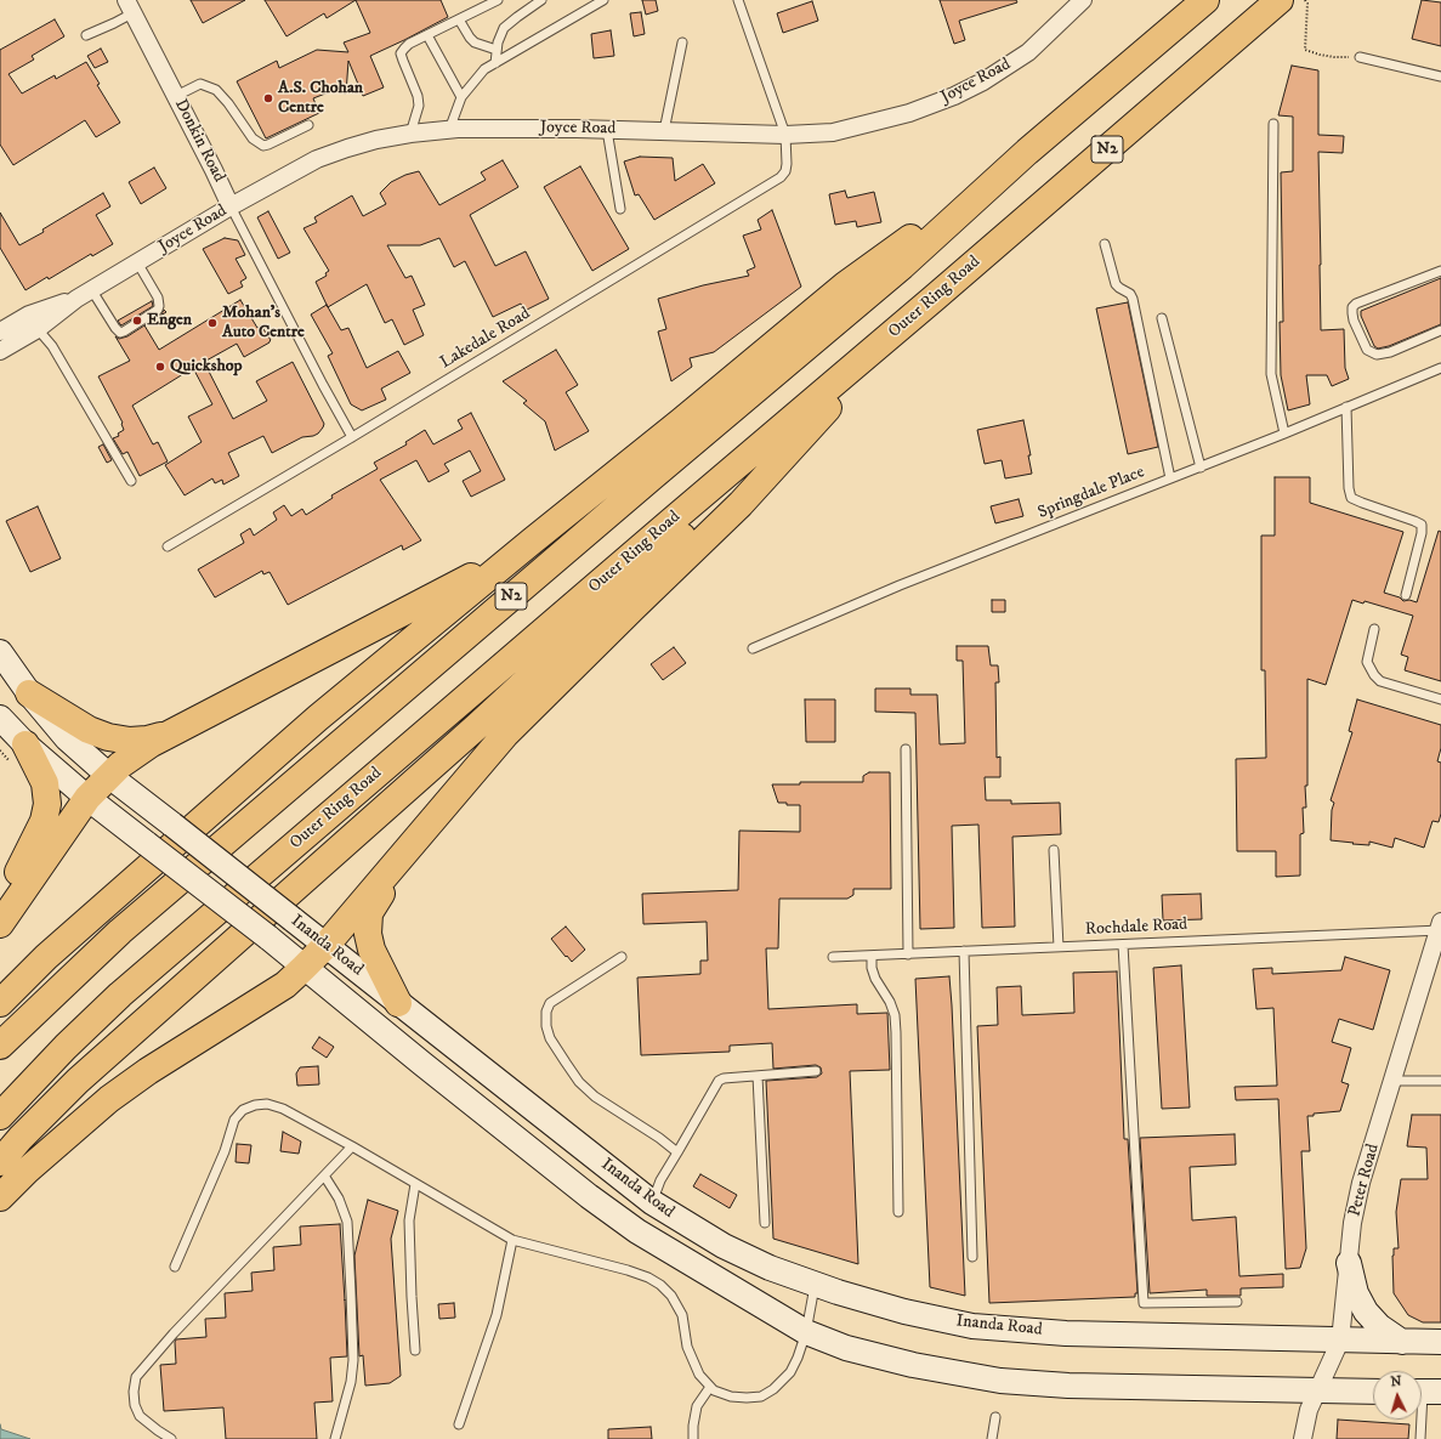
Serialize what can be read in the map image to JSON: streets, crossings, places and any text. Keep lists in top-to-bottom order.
{
  "streets": {
    "highway": ["N2", "Outer Ring Road"],
    "main road": ["Inanda Road"],
    "street": ["Joyce Road", "Donkin Road", "Peter Road"],
    "lane": ["Lakedale Road", "Springdale Place", "Rochdale Road"]
  },
  "crossings": [
    ["Joyce Road", "Donkin Road"],
    ["Joyce Road", "Lakedale Road"],
    ["Donkin Road", "Lakedale Road"],
    ["Rochdale Road", "Peter Road"],
    ["Inanda Road", "Peter Road"]
  ],
  "places": [
    "A.S. Chohan Centre",
    "Engen",
    "Mohan's Auto Centre",
    "Quickshop"
  ],
  "north": "top"
}
